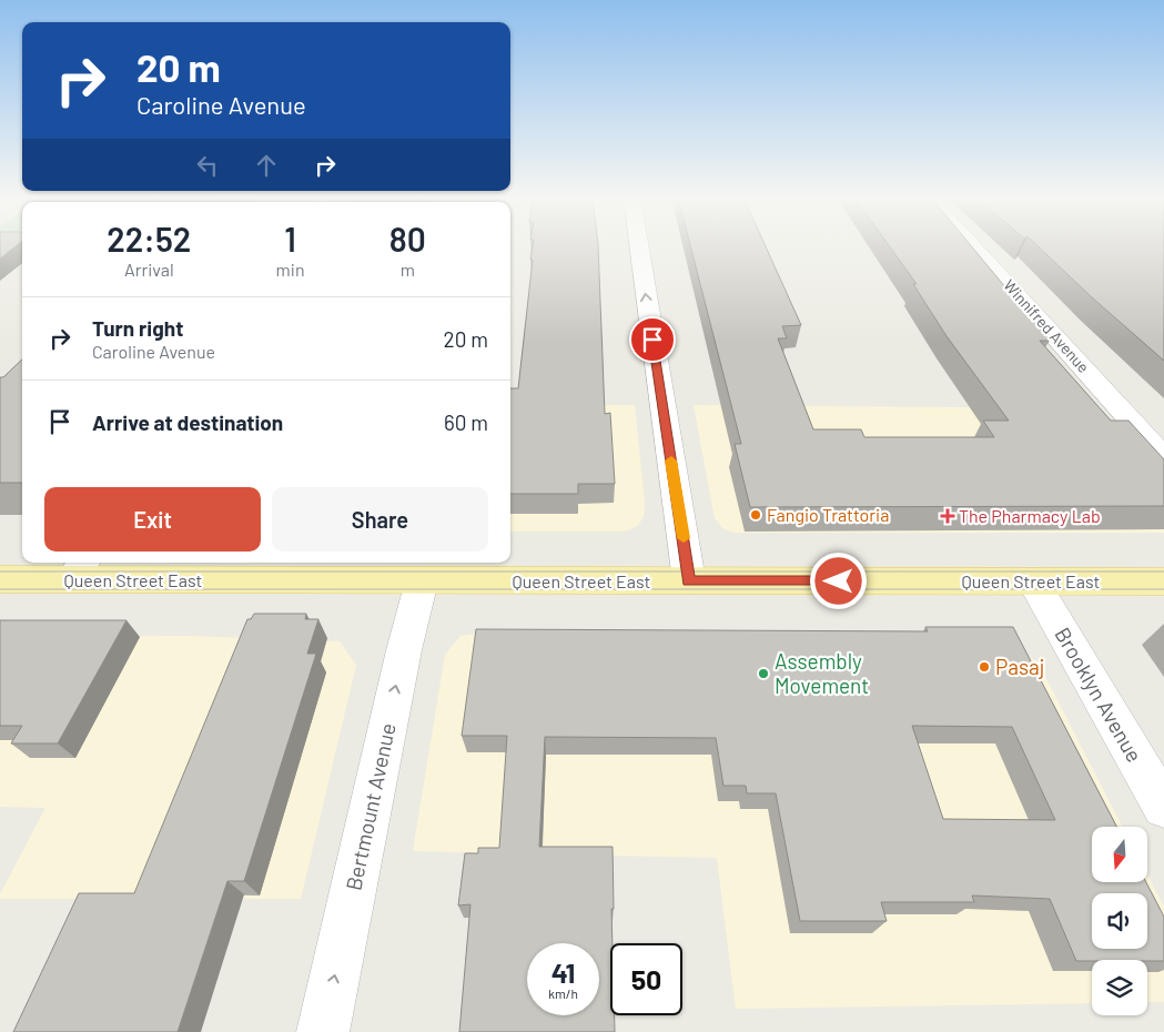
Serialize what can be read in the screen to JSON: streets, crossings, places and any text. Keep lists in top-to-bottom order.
{
  "streets": {
    "main road": ["Queen Street East"],
    "street": ["Winnifred Avenue", "Brooklyn Avenue", "Bertmount Avenue"]
  },
  "crossings": [
    ["Queen Street East", "Brooklyn Avenue"],
    ["Queen Street East", "Bertmount Avenue"]
  ],
  "one_way": ["Bertmount Avenue"],
  "places": {
    "other": ["Fangio Trattoria", "Pasaj", "Assembly Movement"],
    "health": ["The Pharmacy Lab"]
  },
  "north": "bottom",
  "page": {
    "turn": ["20 m", "Caroline Avenue"],
    "eta": [
      "22:52",
      "Arrival",
      "1",
      "min",
      "80",
      "m"
    ],
    "list": [
      {
        "name": "Turn right",
        "note": "Caroline Avenue",
        "value": "20 m"
      },
      {
        "name": "Arrive at destination",
        "value": "60 m"
      }
    ],
    "buttons": ["Exit", "Share"],
    "speed": "41 km/h",
    "limit": "50"
  }
}
